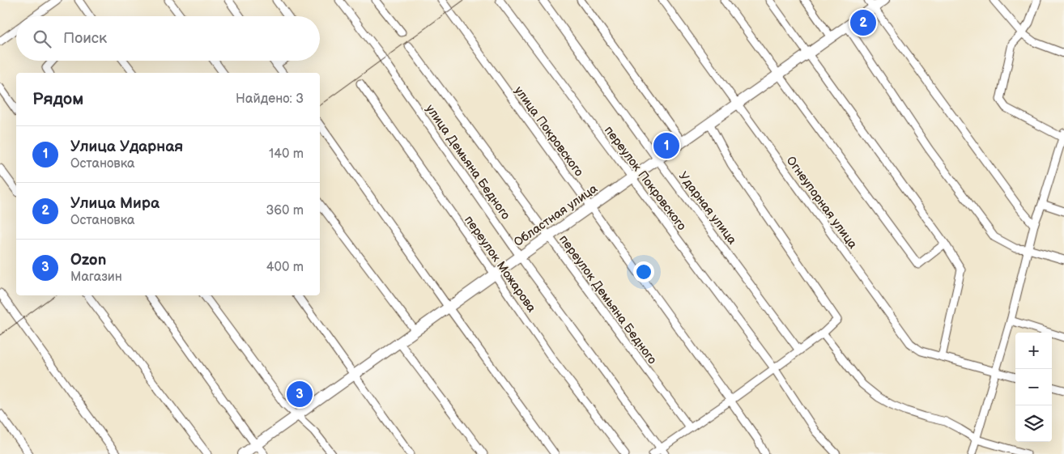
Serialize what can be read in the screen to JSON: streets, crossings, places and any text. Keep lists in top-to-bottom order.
{
  "streets": {
    "main road": ["Областная улица"],
    "street": [
      "улица Покровского",
      "улица Демьяна Бедного",
      "переулок Покровского",
      "Огнеупорная улица",
      "Ударная улица",
      "переулок Можарова",
      "переулок Демьяна Бедного"
    ]
  },
  "crossings": [
    ["улица Покровского", "Областная улица"],
    ["улица Демьяна Бедного", "Областная улица"],
    ["переулок Покровского", "Областная улица"],
    ["Огнеупорная улица", "Областная улица"],
    ["Ударная улица", "Областная улица"],
    ["Областная улица", "переулок Можарова"],
    ["Областная улица", "переулок Демьяна Бедного"]
  ],
  "page": {
    "pins": ["2", "1", "3"],
    "search": "Поиск",
    "heading": ["Рядом", "Найдено: 3"],
    "list": [
      {
        "mark": "1",
        "name": "Улица Ударная",
        "note": "Остановка",
        "value": "140 m"
      },
      {
        "mark": "2",
        "name": "Улица Мира",
        "note": "Остановка",
        "value": "360 m"
      },
      {
        "mark": "3",
        "name": "Ozon",
        "note": "Магазин",
        "value": "400 m"
      }
    ],
    "map_buttons": ["+", "−"]
  }
}
